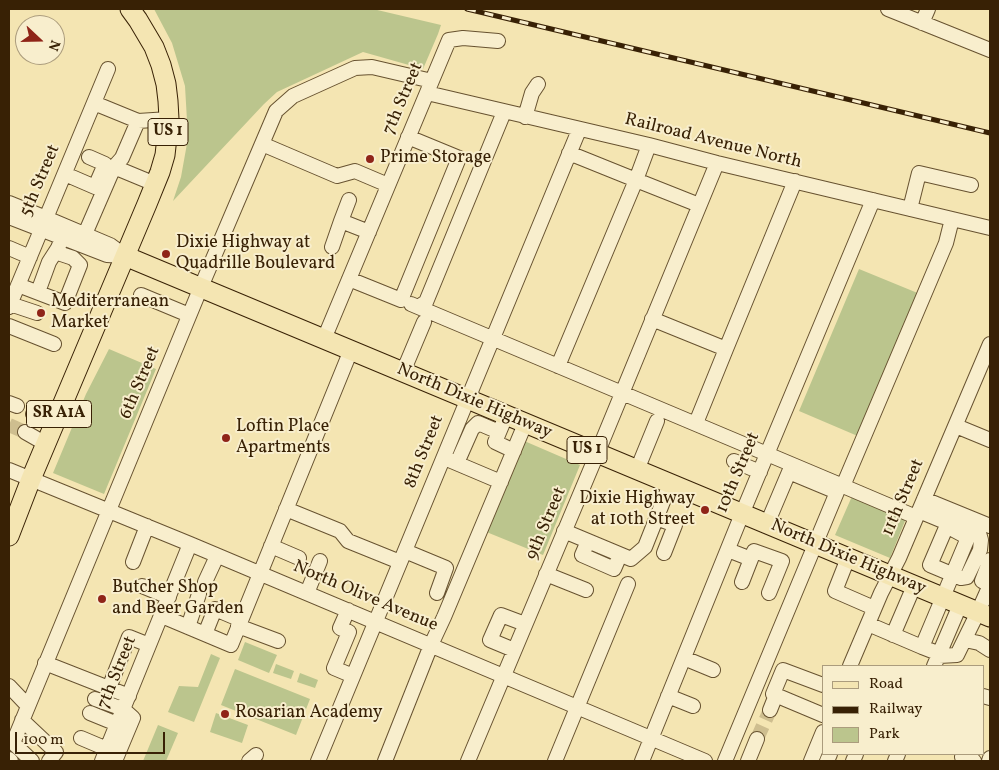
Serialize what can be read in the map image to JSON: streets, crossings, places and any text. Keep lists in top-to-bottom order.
{
  "streets": {
    "main road": ["US 1", "North Dixie Highway", "SR A1A"],
    "street": [
      "7th Street",
      "Railroad Avenue North",
      "5th Street",
      "6th Street",
      "8th Street",
      "10th Street",
      "11th Street",
      "9th Street",
      "North Olive Avenue"
    ]
  },
  "crossings": [
    ["7th Street", "Railroad Avenue North"],
    ["7th Street", "6th Street"],
    ["7th Street", "North Dixie Highway"],
    ["7th Street", "North Olive Avenue"],
    ["US 1", "North Dixie Highway"],
    ["US 1", "SR A1A"],
    ["Railroad Avenue North", "6th Street"],
    ["Railroad Avenue North", "8th Street"],
    ["Railroad Avenue North", "10th Street"],
    ["Railroad Avenue North", "9th Street"],
    ["5th Street", "North Dixie Highway"],
    ["6th Street", "North Dixie Highway"],
    ["6th Street", "North Olive Avenue"],
    ["North Dixie Highway", "SR A1A"],
    ["North Dixie Highway", "8th Street"],
    ["North Dixie Highway", "10th Street"],
    ["North Dixie Highway", "11th Street"],
    ["North Dixie Highway", "9th Street"],
    ["SR A1A", "North Olive Avenue"],
    ["8th Street", "North Olive Avenue"],
    ["10th Street", "North Olive Avenue"],
    ["9th Street", "North Olive Avenue"]
  ],
  "places": [
    "Prime Storage",
    "Dixie Highway at Quadrille Boulevard",
    "Mediterranean Market",
    "Loftin Place Apartments",
    "Dixie Highway at 10th Street",
    "Butcher Shop and Beer Garden",
    "Rosarian Academy"
  ],
  "legend": ["Road", "Railway", "Park"],
  "scale_bar": "100 m",
  "north": "right"
}
